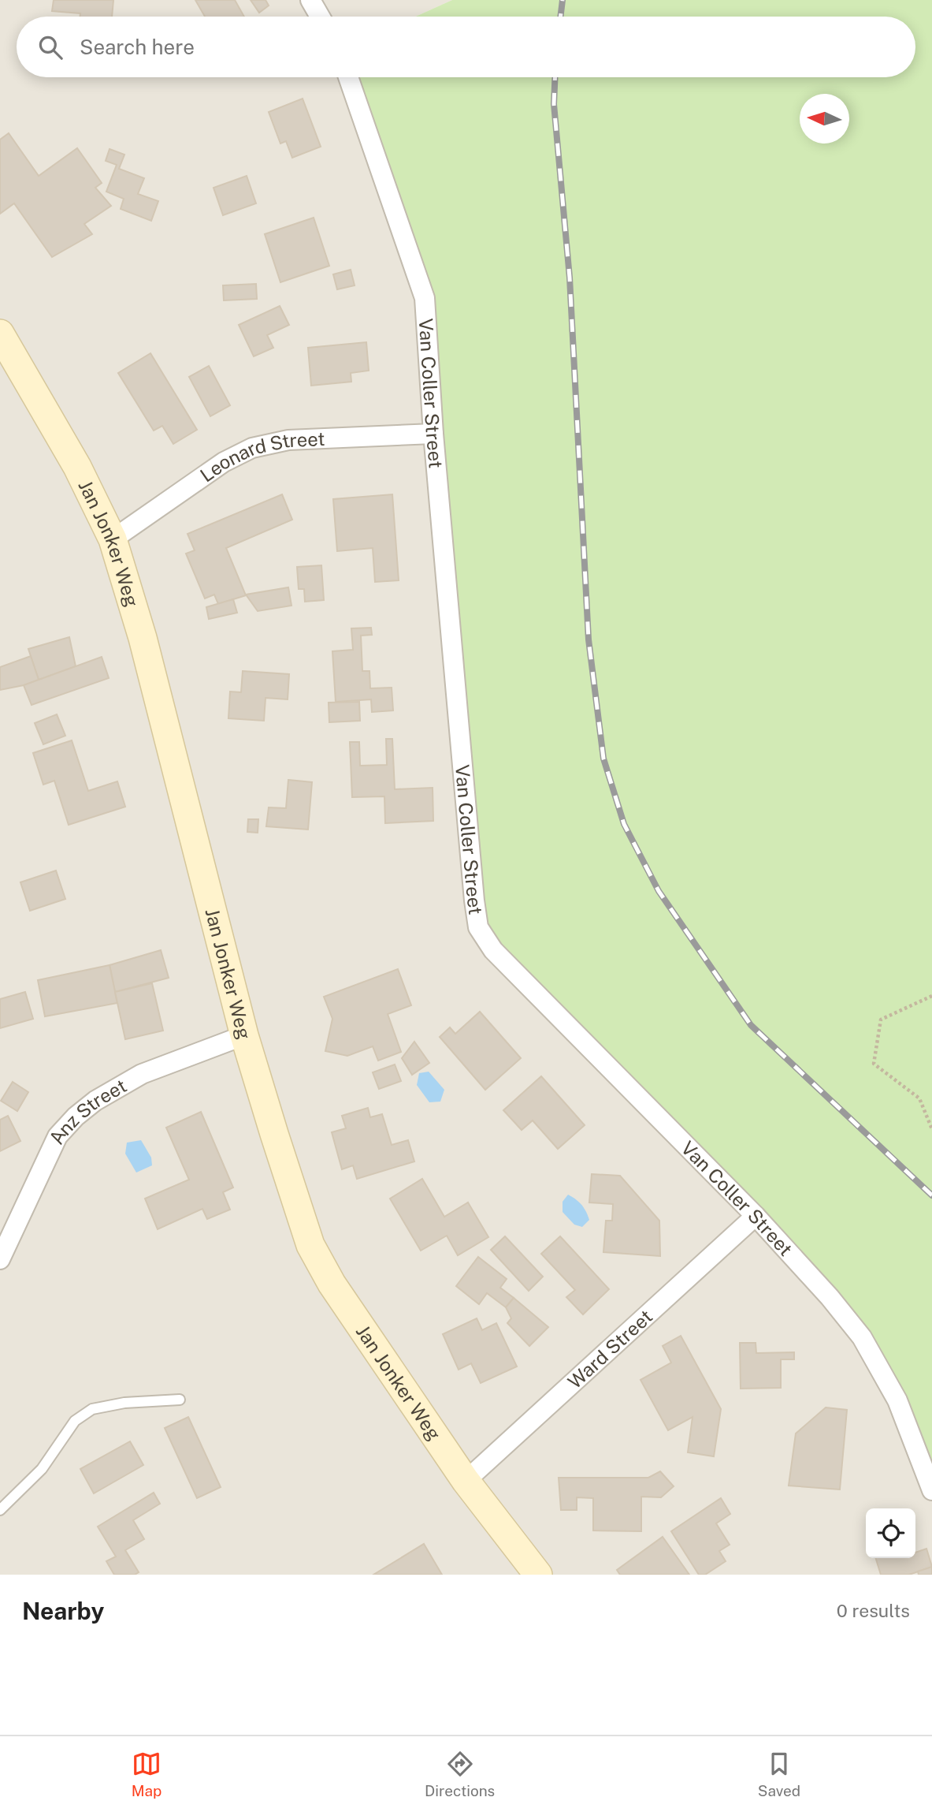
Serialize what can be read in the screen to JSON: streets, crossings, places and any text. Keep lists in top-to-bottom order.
{
  "streets": {
    "main road": ["Jan Jonker Weg"],
    "street": [
      "Van Coller Street",
      "Leonard Street",
      "Anz Street",
      "Ward Street"
    ]
  },
  "crossings": [
    ["Van Coller Street", "Leonard Street"],
    ["Van Coller Street", "Ward Street"],
    ["Leonard Street", "Jan Jonker Weg"],
    ["Jan Jonker Weg", "Anz Street"],
    ["Jan Jonker Weg", "Ward Street"]
  ],
  "north": "left",
  "page": {
    "search": "Search here",
    "heading": ["Nearby", "0 results"],
    "nav": ["Map", "Directions", "Saved"]
  }
}
